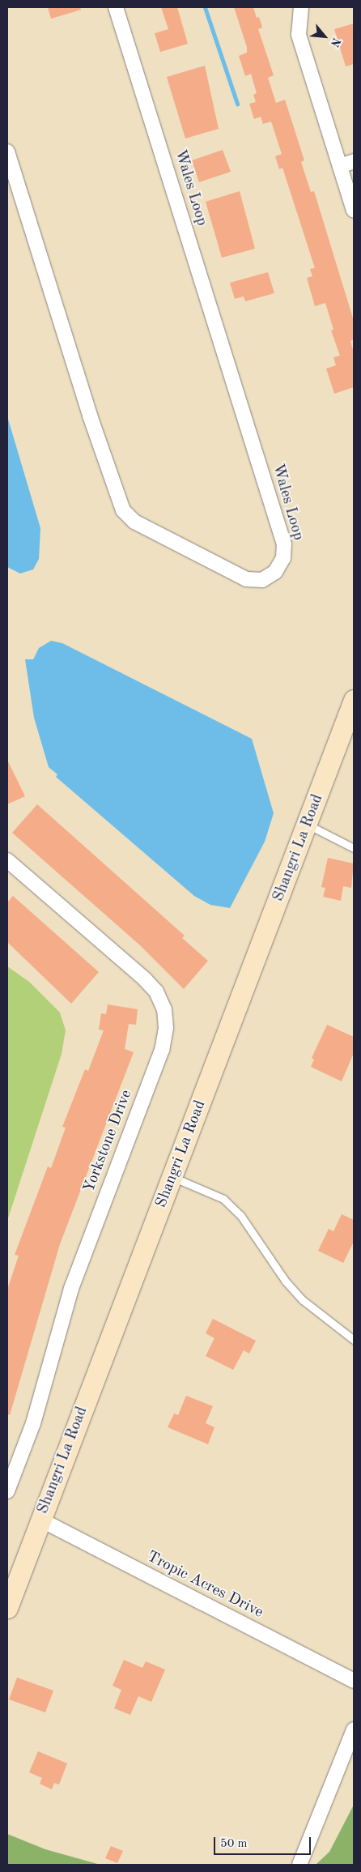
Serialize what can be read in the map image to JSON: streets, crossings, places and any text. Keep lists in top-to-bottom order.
{
  "streets": {
    "street": [
      "Wales Loop",
      "Shangri La Road",
      "Yorkstone Drive",
      "Tropic Acres Drive"
    ]
  },
  "crossings": [
    ["Shangri La Road", "Tropic Acres Drive"]
  ],
  "scale_bar": "50 m",
  "north": "bottom right"
}
